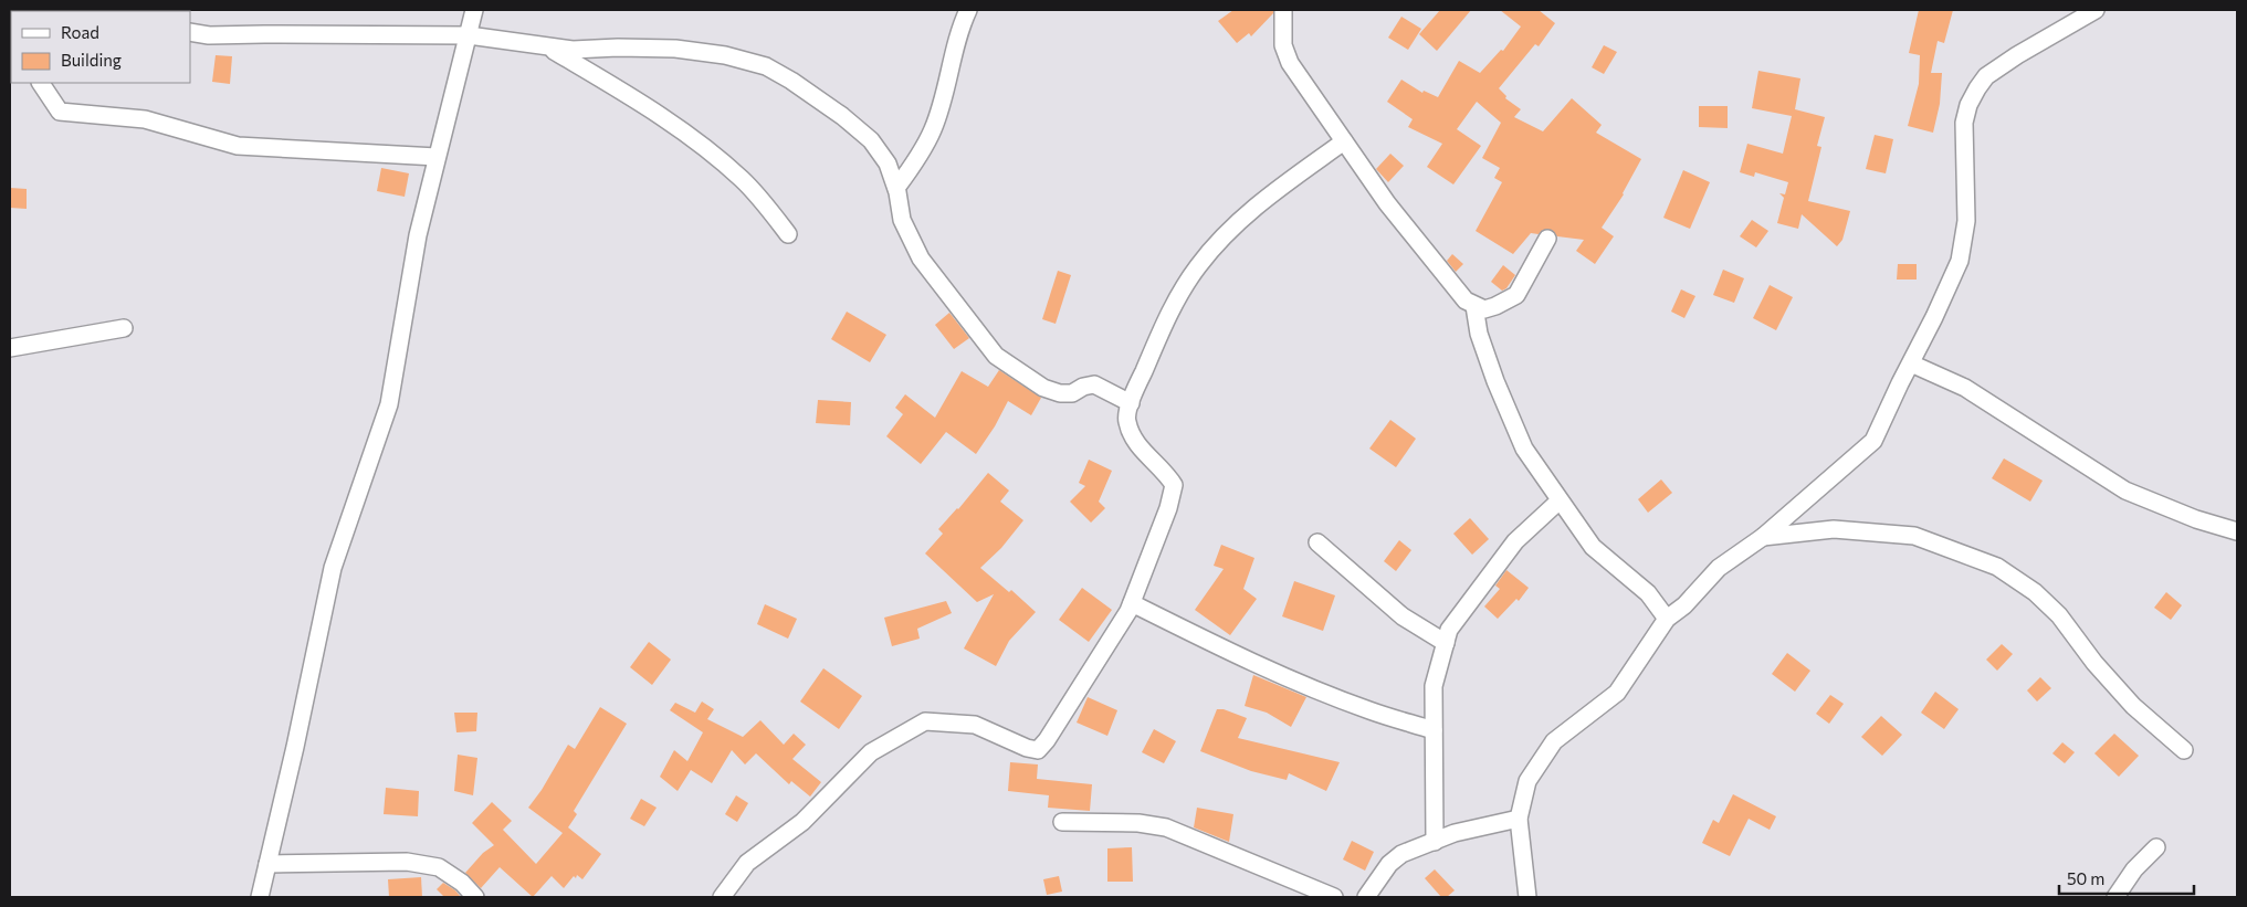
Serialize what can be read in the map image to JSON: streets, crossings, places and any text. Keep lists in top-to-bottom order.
{
  "legend": ["Road", "Building"],
  "scale_bar": "50 m"
}
